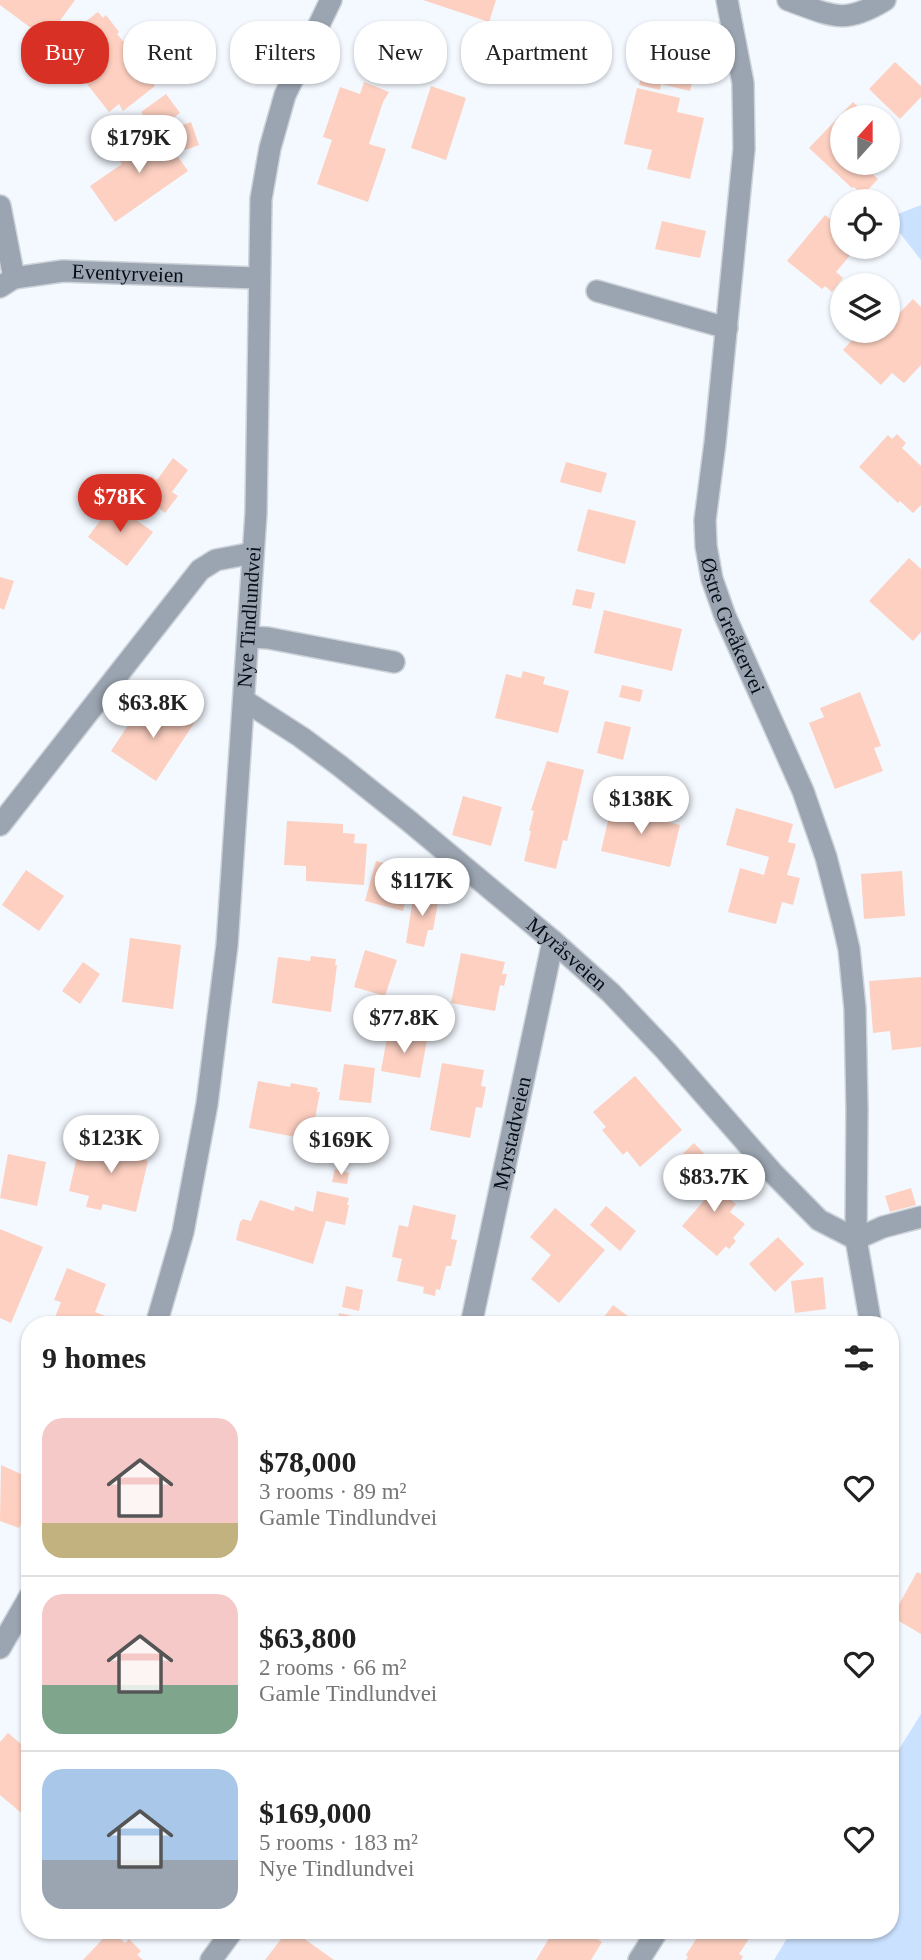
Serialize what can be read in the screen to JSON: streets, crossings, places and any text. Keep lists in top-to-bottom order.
{
  "streets": {
    "street": [
      "Eventyrveien",
      "Nye Tindlundvei",
      "Østre Greåkervei",
      "Myråsveien",
      "Myrstadveien"
    ]
  },
  "crossings": [
    ["Eventyrveien", "Nye Tindlundvei"],
    ["Nye Tindlundvei", "Myråsveien"],
    ["Østre Greåkervei", "Myråsveien"],
    ["Myråsveien", "Myrstadveien"]
  ],
  "north": "top",
  "page": {
    "chip": [
      "Buy",
      "Rent",
      "Filters",
      "New",
      "Apartment",
      "House"
    ],
    "price": [
      "$179K",
      "$78K",
      "$63.8K",
      "$138K",
      "$117K",
      "$77.8K",
      "$123K",
      "$169K",
      "$83.7K"
    ],
    "heading": "9 homes",
    "list": [
      {
        "name": "$78,000",
        "note": "3 rooms · 89 m² · Gamle Tindlundvei"
      },
      {
        "name": "$63,800",
        "note": "2 rooms · 66 m² · Gamle Tindlundvei"
      },
      {
        "name": "$169,000",
        "note": "5 rooms · 183 m² · Nye Tindlundvei"
      }
    ]
  }
}
